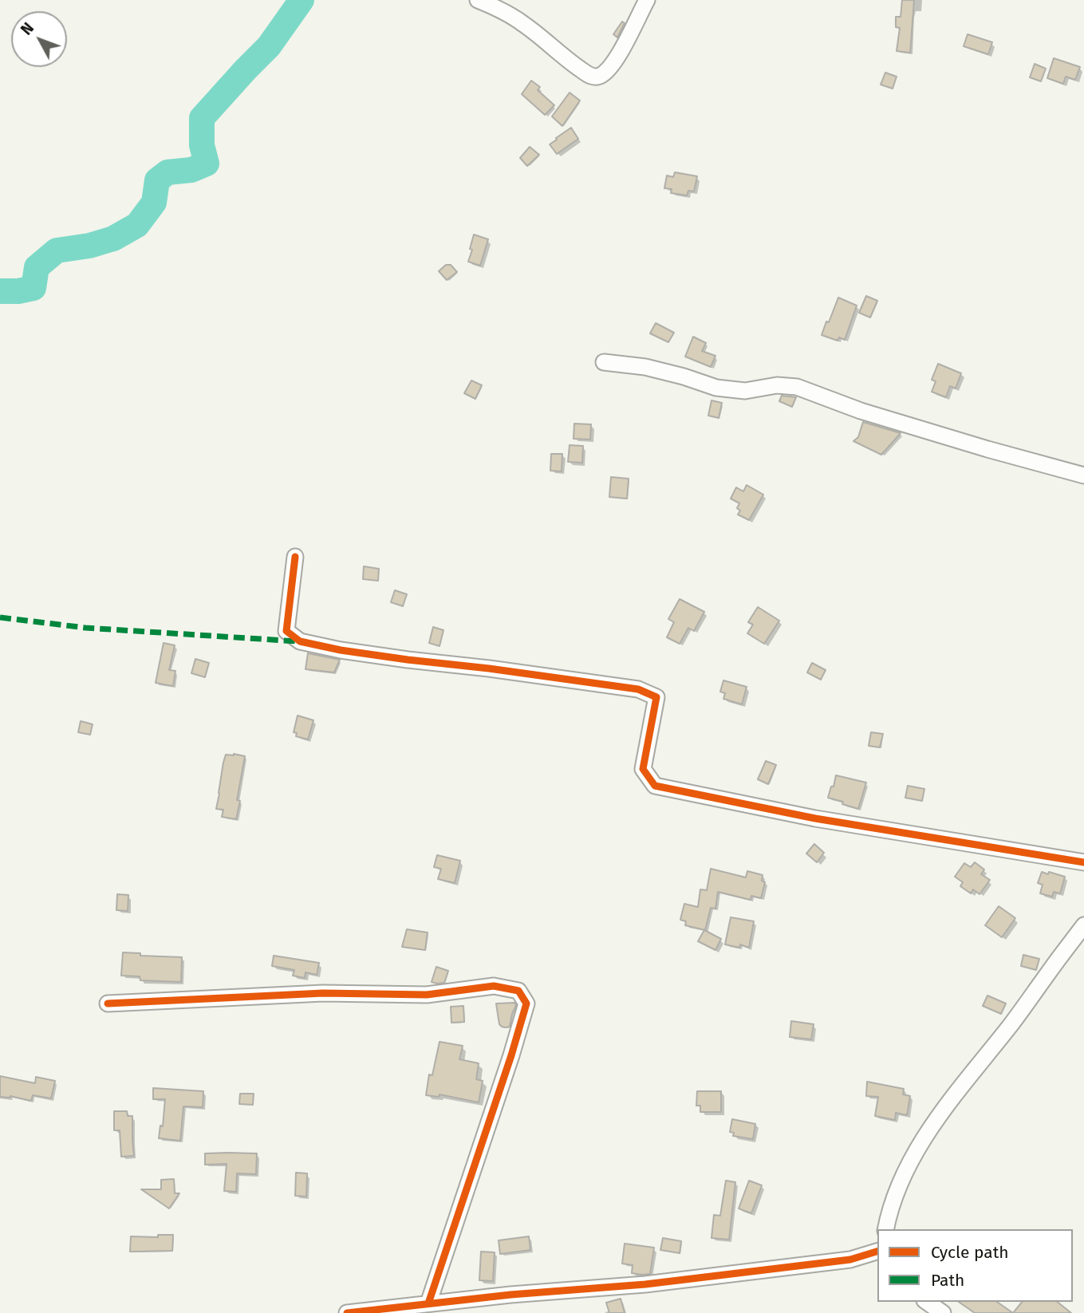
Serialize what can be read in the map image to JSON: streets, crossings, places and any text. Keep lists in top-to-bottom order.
{
  "legend": ["Cycle path", "Path"],
  "north": "top left"
}
